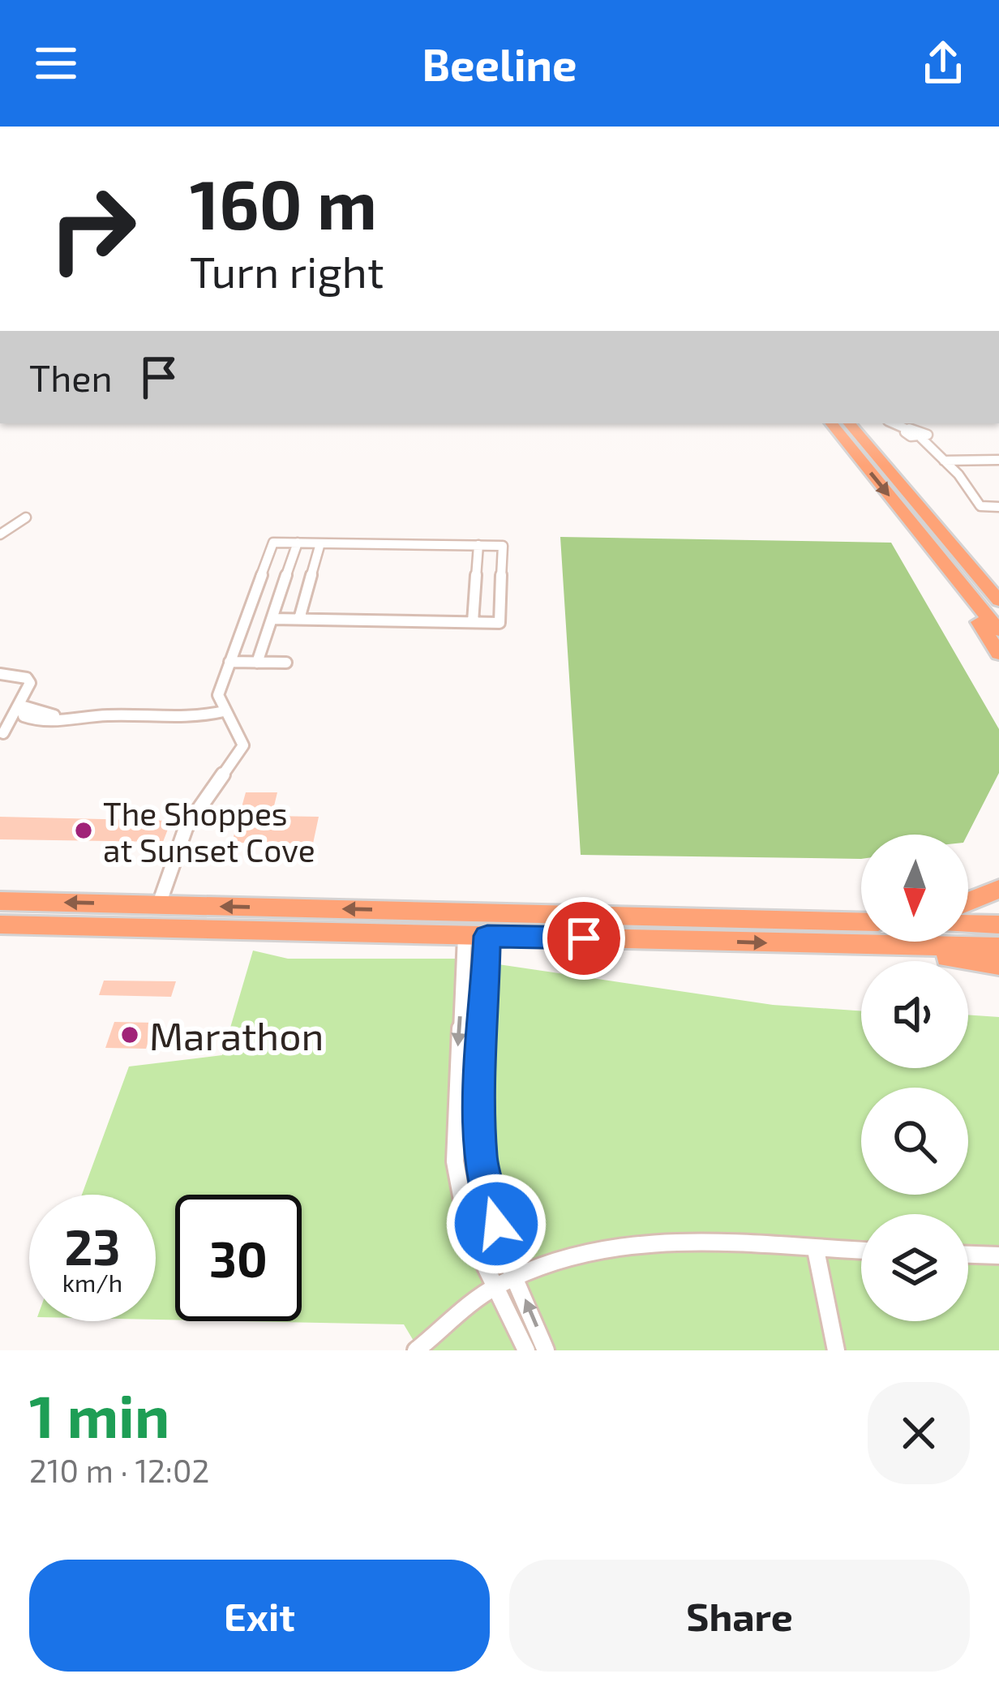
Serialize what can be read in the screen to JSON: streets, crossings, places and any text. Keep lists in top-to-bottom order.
{
  "places": ["The Shoppes at Sunset Cove", "Marathon"],
  "north": "bottom",
  "page": {
    "header": "Beeline",
    "turn": ["160 m", "Turn right"],
    "then": "Then",
    "speed": "23 km/h",
    "limit": "30",
    "heading": ["1 min", "210 m · 12:02"],
    "buttons": ["Exit", "Share"]
  }
}
